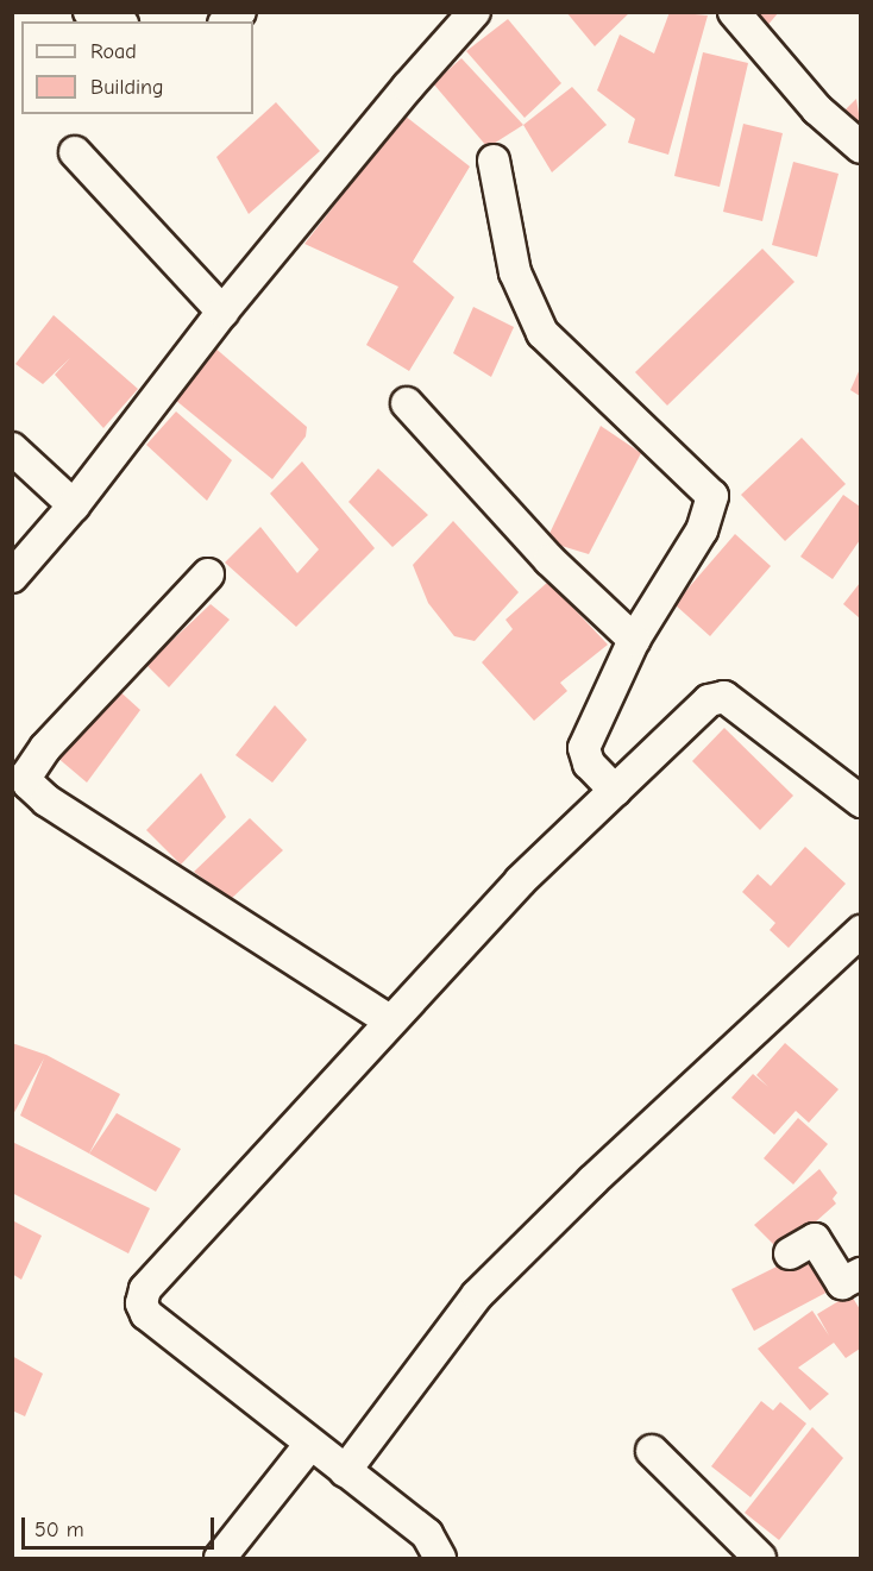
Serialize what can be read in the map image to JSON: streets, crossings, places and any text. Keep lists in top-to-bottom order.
{
  "legend": ["Road", "Building"],
  "scale_bar": "50 m"
}
